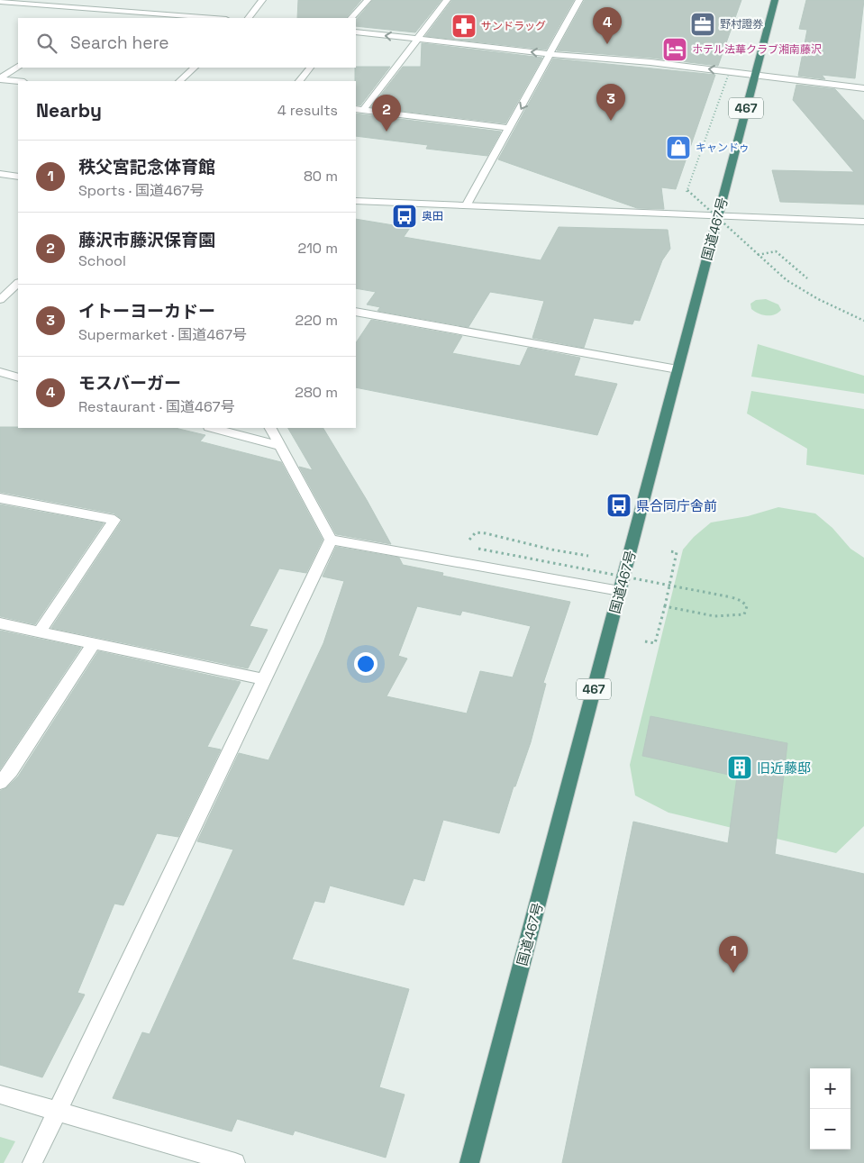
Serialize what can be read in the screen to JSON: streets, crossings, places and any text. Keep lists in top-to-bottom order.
{
  "streets": {
    "highway": ["467", "国道467号"]
  },
  "places": {
    "office": ["野村證券"],
    "pharmacy": ["サンドラッグ"],
    "hotel": ["ホテル法華クラブ湘南藤沢"],
    "shop": ["キャンドゥ"],
    "bus stop": ["奥田", "県合同庁舎前"],
    "building": ["旧近藤邸"]
  },
  "page": {
    "pins": [
      "4",
      "3",
      "2",
      "1"
    ],
    "search": "Search here",
    "heading": ["Nearby", "4 results"],
    "list": [
      {
        "mark": "1",
        "name": "秩父宮記念体育館",
        "note": "Sports · 国道467号",
        "value": "80 m"
      },
      {
        "mark": "2",
        "name": "藤沢市藤沢保育園",
        "note": "School",
        "value": "210 m"
      },
      {
        "mark": "3",
        "name": "イトーヨーカドー",
        "note": "Supermarket · 国道467号",
        "value": "220 m"
      },
      {
        "mark": "4",
        "name": "モスバーガー",
        "note": "Restaurant · 国道467号",
        "value": "280 m"
      }
    ],
    "map_buttons": ["+", "−"]
  }
}
